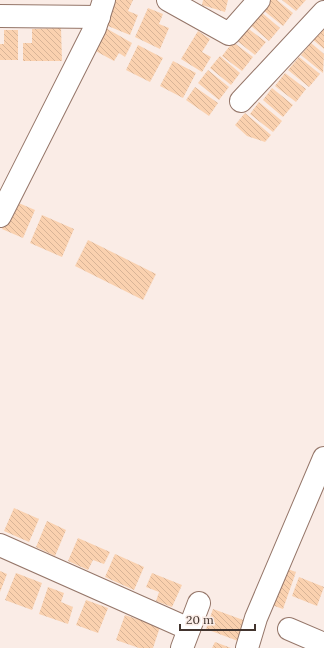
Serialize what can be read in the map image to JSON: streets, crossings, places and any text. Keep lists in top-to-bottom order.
{
  "scale_bar": "20 m"
}
